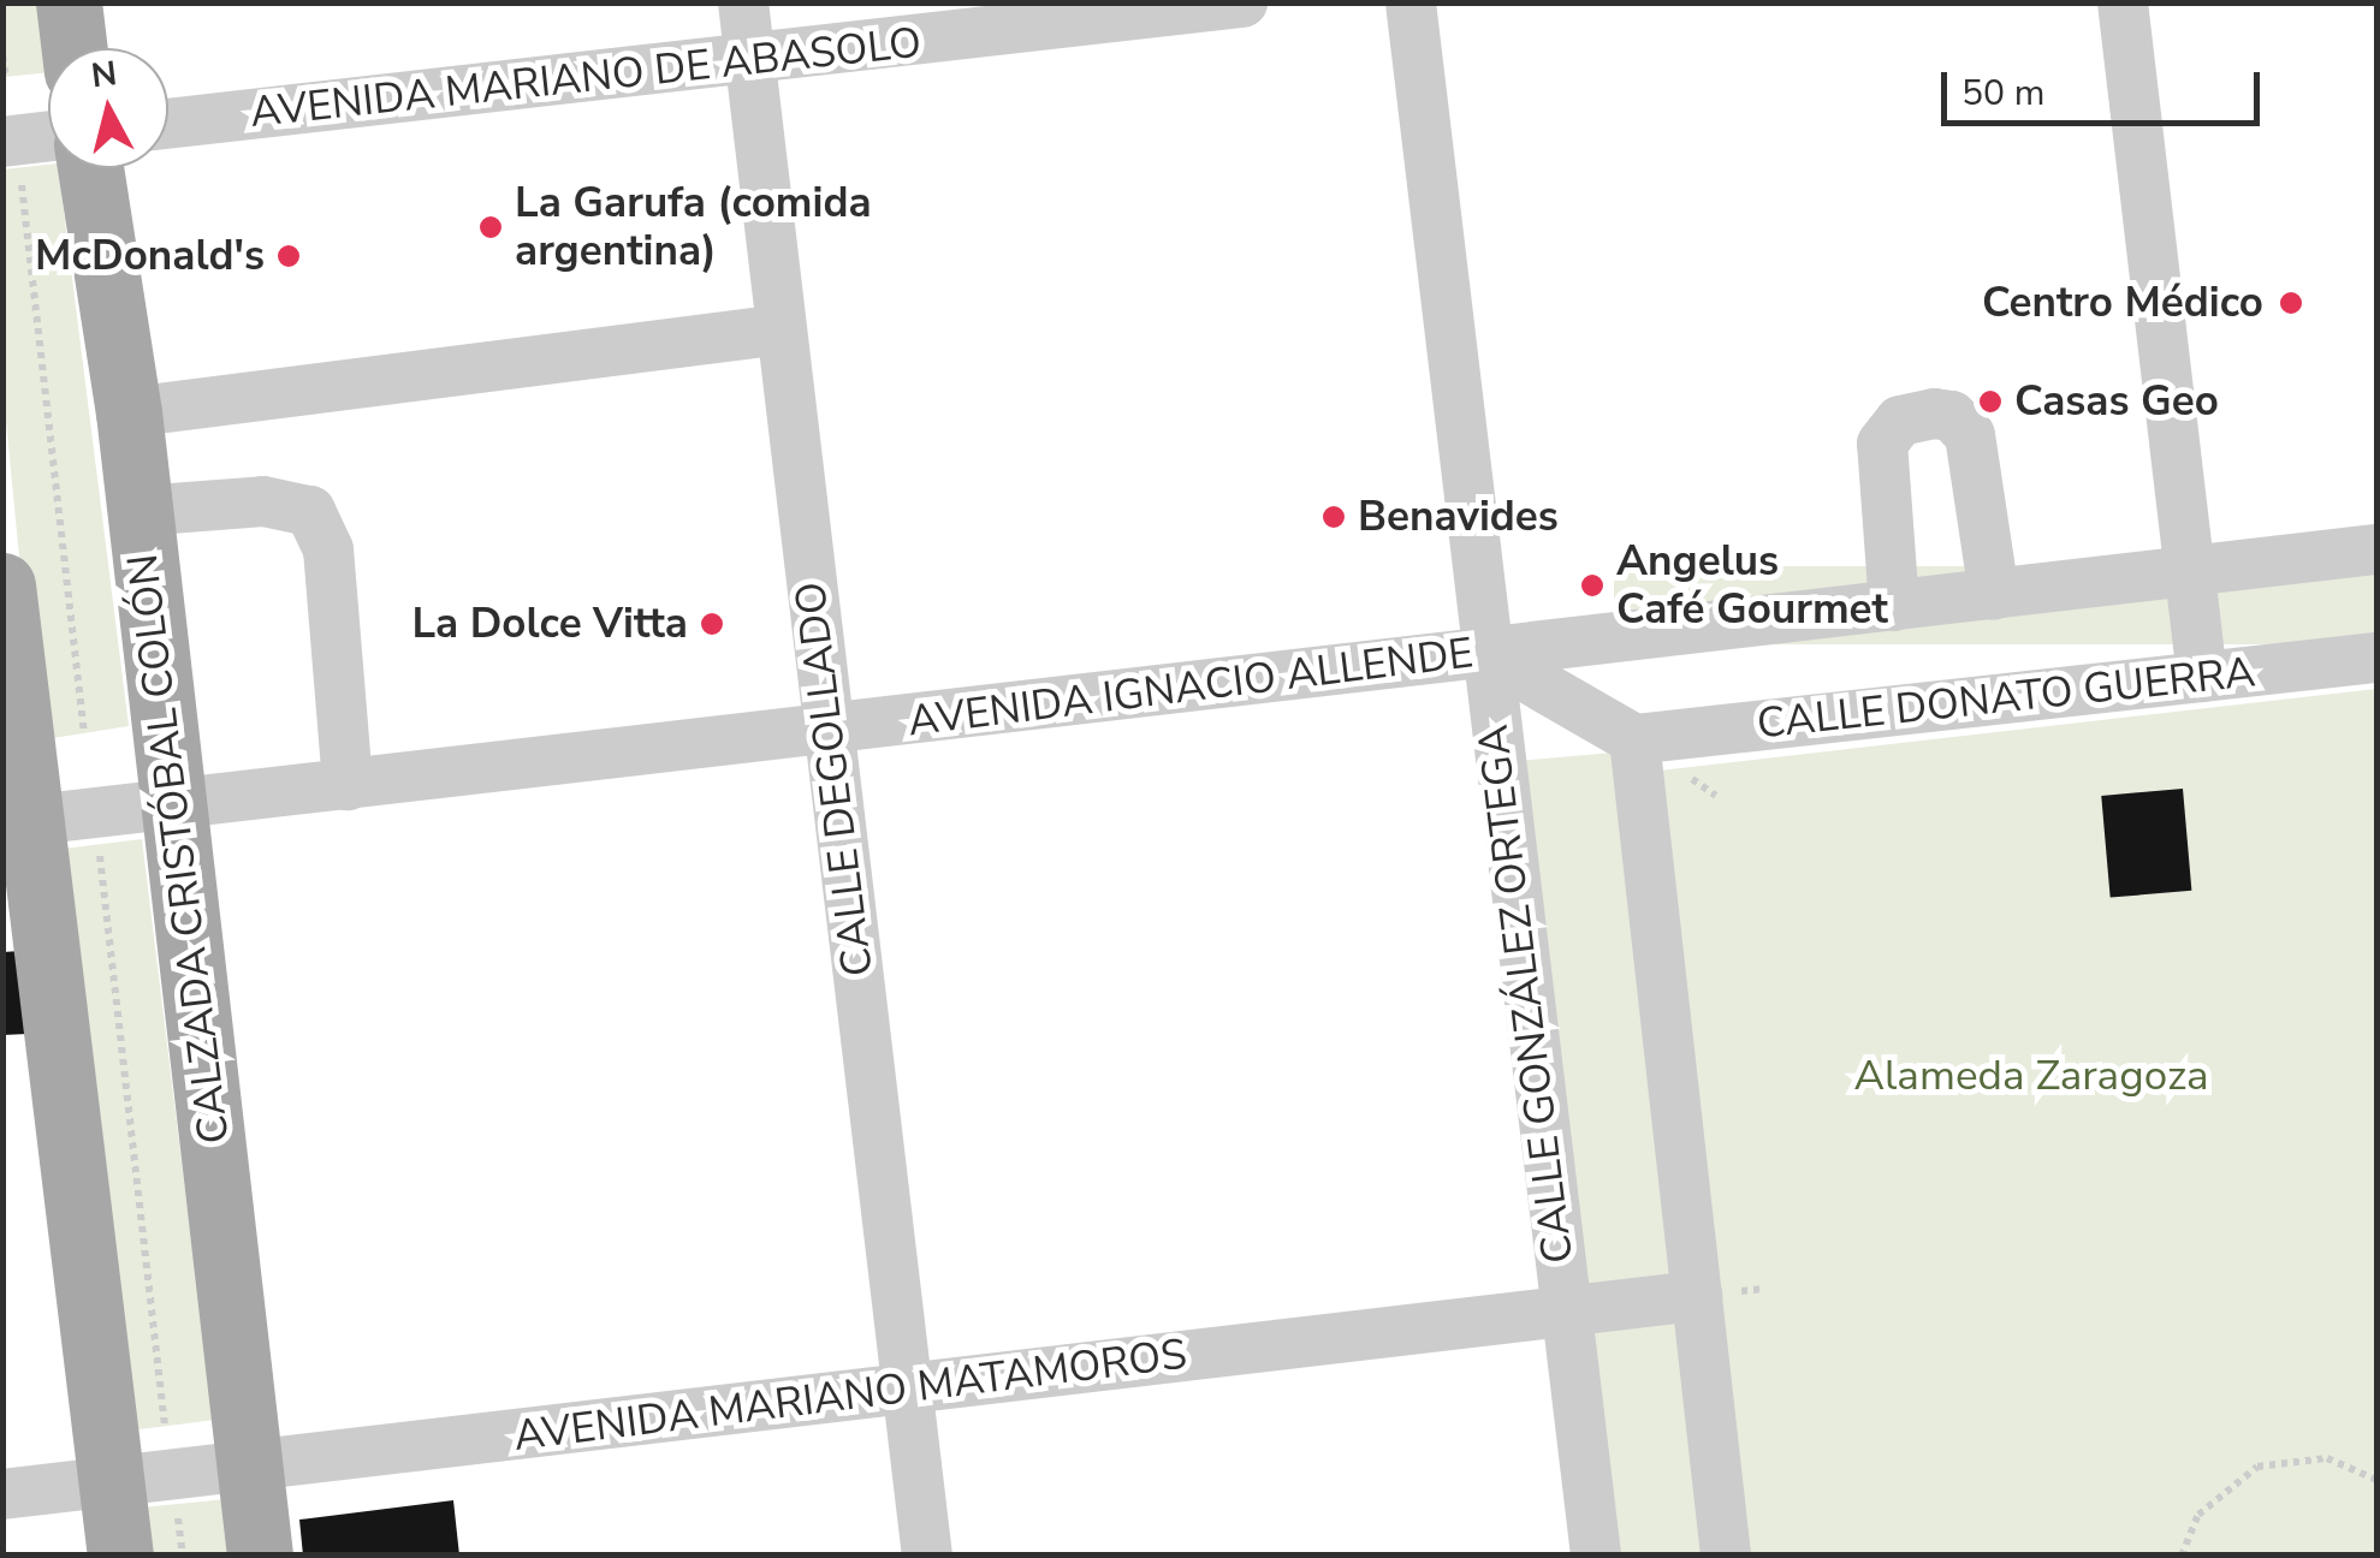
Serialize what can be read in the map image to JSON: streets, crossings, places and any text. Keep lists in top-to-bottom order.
{
  "streets": {
    "main road": ["CALZADA CRISTÓBAL COLÓN"],
    "street": [
      "AVENIDA MARIANO DE ABASOLO",
      "AVENIDA IGNACIO ALLENDE",
      "CALLE DONATO GUERRA",
      "CALLE DEGOLLADO",
      "CALLE GONZÁLEZ ORTEGA",
      "AVENIDA MARIANO MATAMOROS"
    ]
  },
  "crossings": [
    ["AVENIDA MARIANO DE ABASOLO", "CALLE DEGOLLADO"],
    ["AVENIDA IGNACIO ALLENDE", "CALLE DEGOLLADO"],
    ["AVENIDA IGNACIO ALLENDE", "CALZADA CRISTÓBAL COLÓN"],
    ["AVENIDA IGNACIO ALLENDE", "CALLE GONZÁLEZ ORTEGA"],
    ["CALLE DEGOLLADO", "AVENIDA MARIANO MATAMOROS"],
    ["CALZADA CRISTÓBAL COLÓN", "AVENIDA MARIANO MATAMOROS"],
    ["CALLE GONZÁLEZ ORTEGA", "AVENIDA MARIANO MATAMOROS"]
  ],
  "parks": ["Alameda Zaragoza"],
  "places": [
    "La Garufa (comida argentina)",
    "McDonald's",
    "Centro Médico",
    "Casas Geo",
    "Benavides",
    "Angelus Café Gourmet",
    "La Dolce Vitta"
  ],
  "scale_bar": "50 m",
  "north": "top"
}
